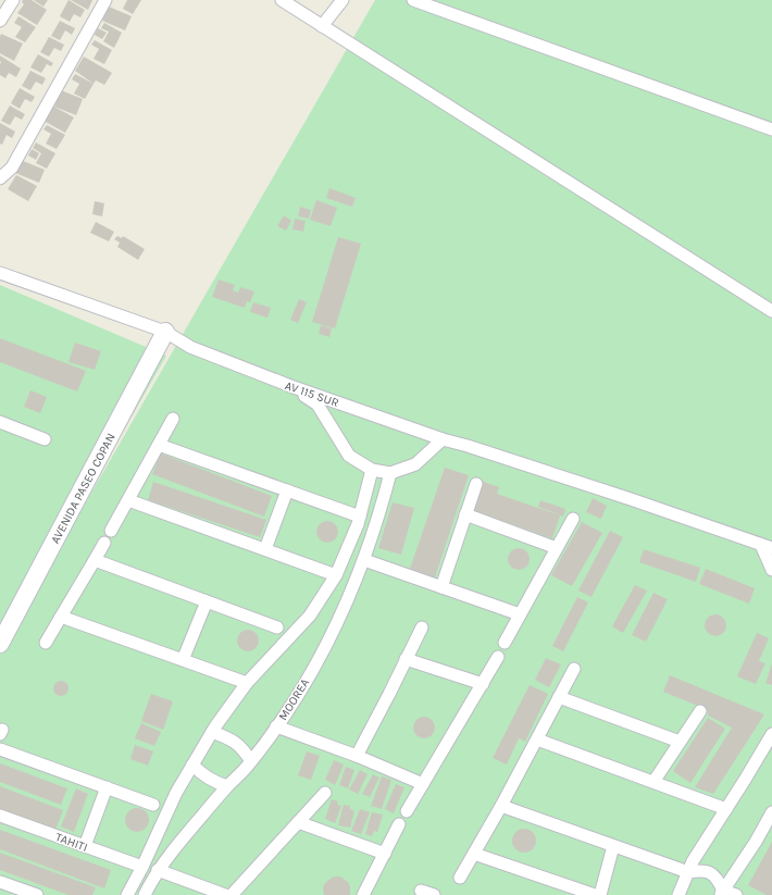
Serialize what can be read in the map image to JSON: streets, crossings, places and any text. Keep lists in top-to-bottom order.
{
  "streets": {
    "main road": ["AVENIDA PASEO COPAN"],
    "street": ["AV 115 SUR", "MOOREA", "TAHITI"]
  },
  "crossings": [
    ["AV 115 SUR", "AVENIDA PASEO COPAN"]
  ]
}
